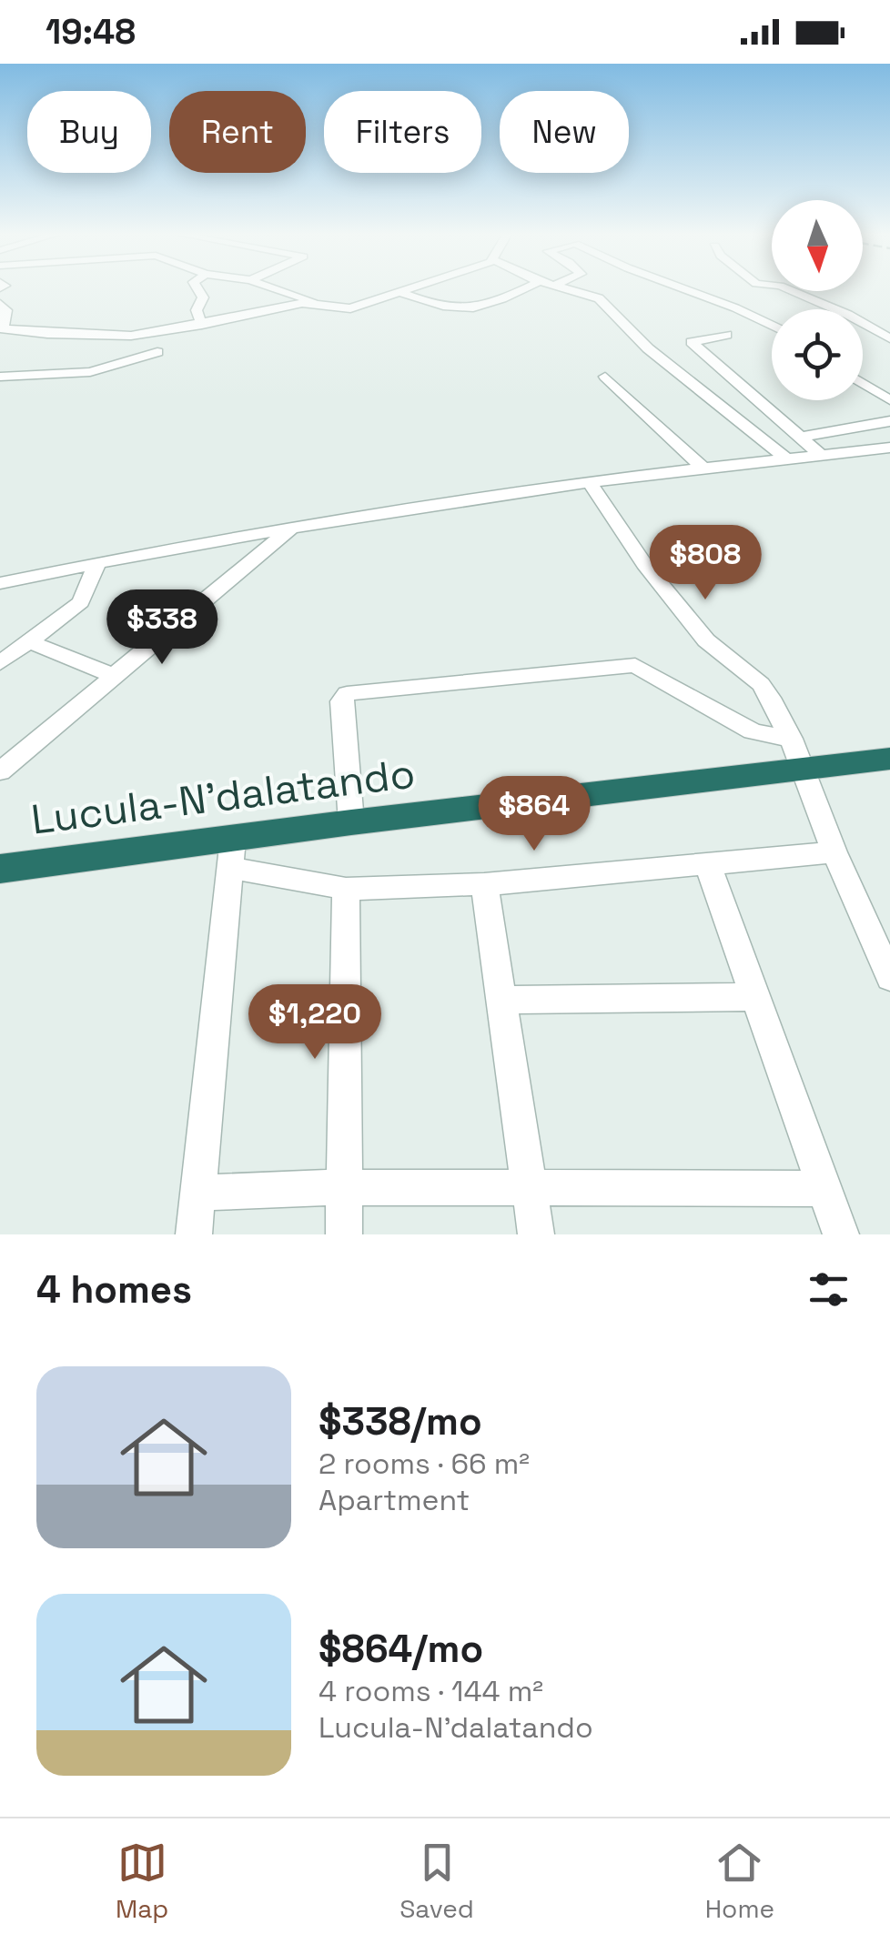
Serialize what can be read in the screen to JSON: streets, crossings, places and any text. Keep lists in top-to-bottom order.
{
  "streets": {
    "highway": ["Lucula-N'dalatando"]
  },
  "north": "bottom",
  "page": {
    "status": "19:48",
    "chip": [
      "Buy",
      "Rent",
      "Filters",
      "New"
    ],
    "price": [
      "$808",
      "$338",
      "$864",
      "$1,220"
    ],
    "heading": "4 homes",
    "list": [
      {
        "name": "$338/mo",
        "note": "2 rooms · 66 m² · Apartment"
      },
      {
        "name": "$864/mo",
        "note": "4 rooms · 144 m² · Lucula-N'dalatando"
      }
    ],
    "tabs": ["Map", "Saved", "Home"]
  }
}
